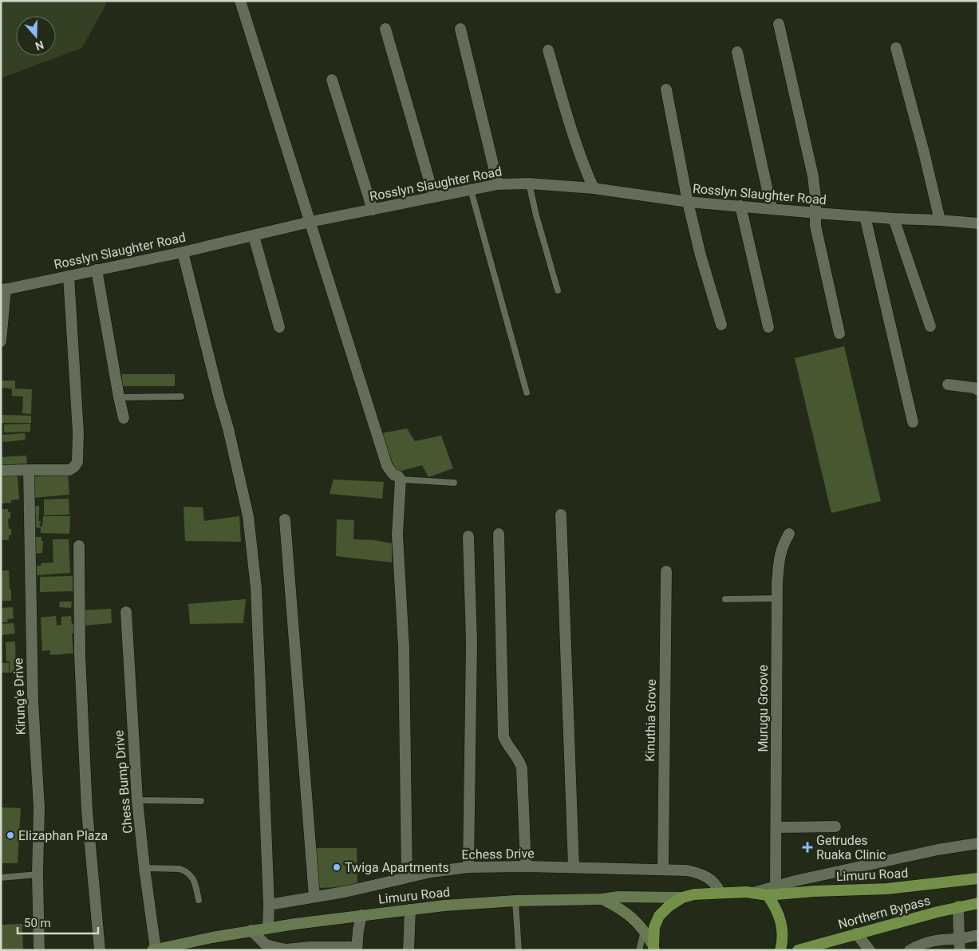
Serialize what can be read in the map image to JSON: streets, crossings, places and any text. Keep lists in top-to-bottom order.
{
  "streets": {
    "highway": ["Limuru Road", "Northern Bypass"],
    "street": [
      "Rosslyn Slaughter Road",
      "Kirung'e Drive",
      "Murugu Groove",
      "Kinuthia Grove",
      "Chess Bump Drive",
      "Echess Drive"
    ]
  },
  "crossings": [
    ["Kinuthia Grove", "Echess Drive"],
    ["Chess Bump Drive", "Limuru Road"]
  ],
  "places": {
    "other": ["Elizaphan Plaza", "Twiga Apartments"],
    "health": ["Getrudes Ruaka Clinic"]
  },
  "scale_bar": "50 m",
  "north": "bottom"
}
